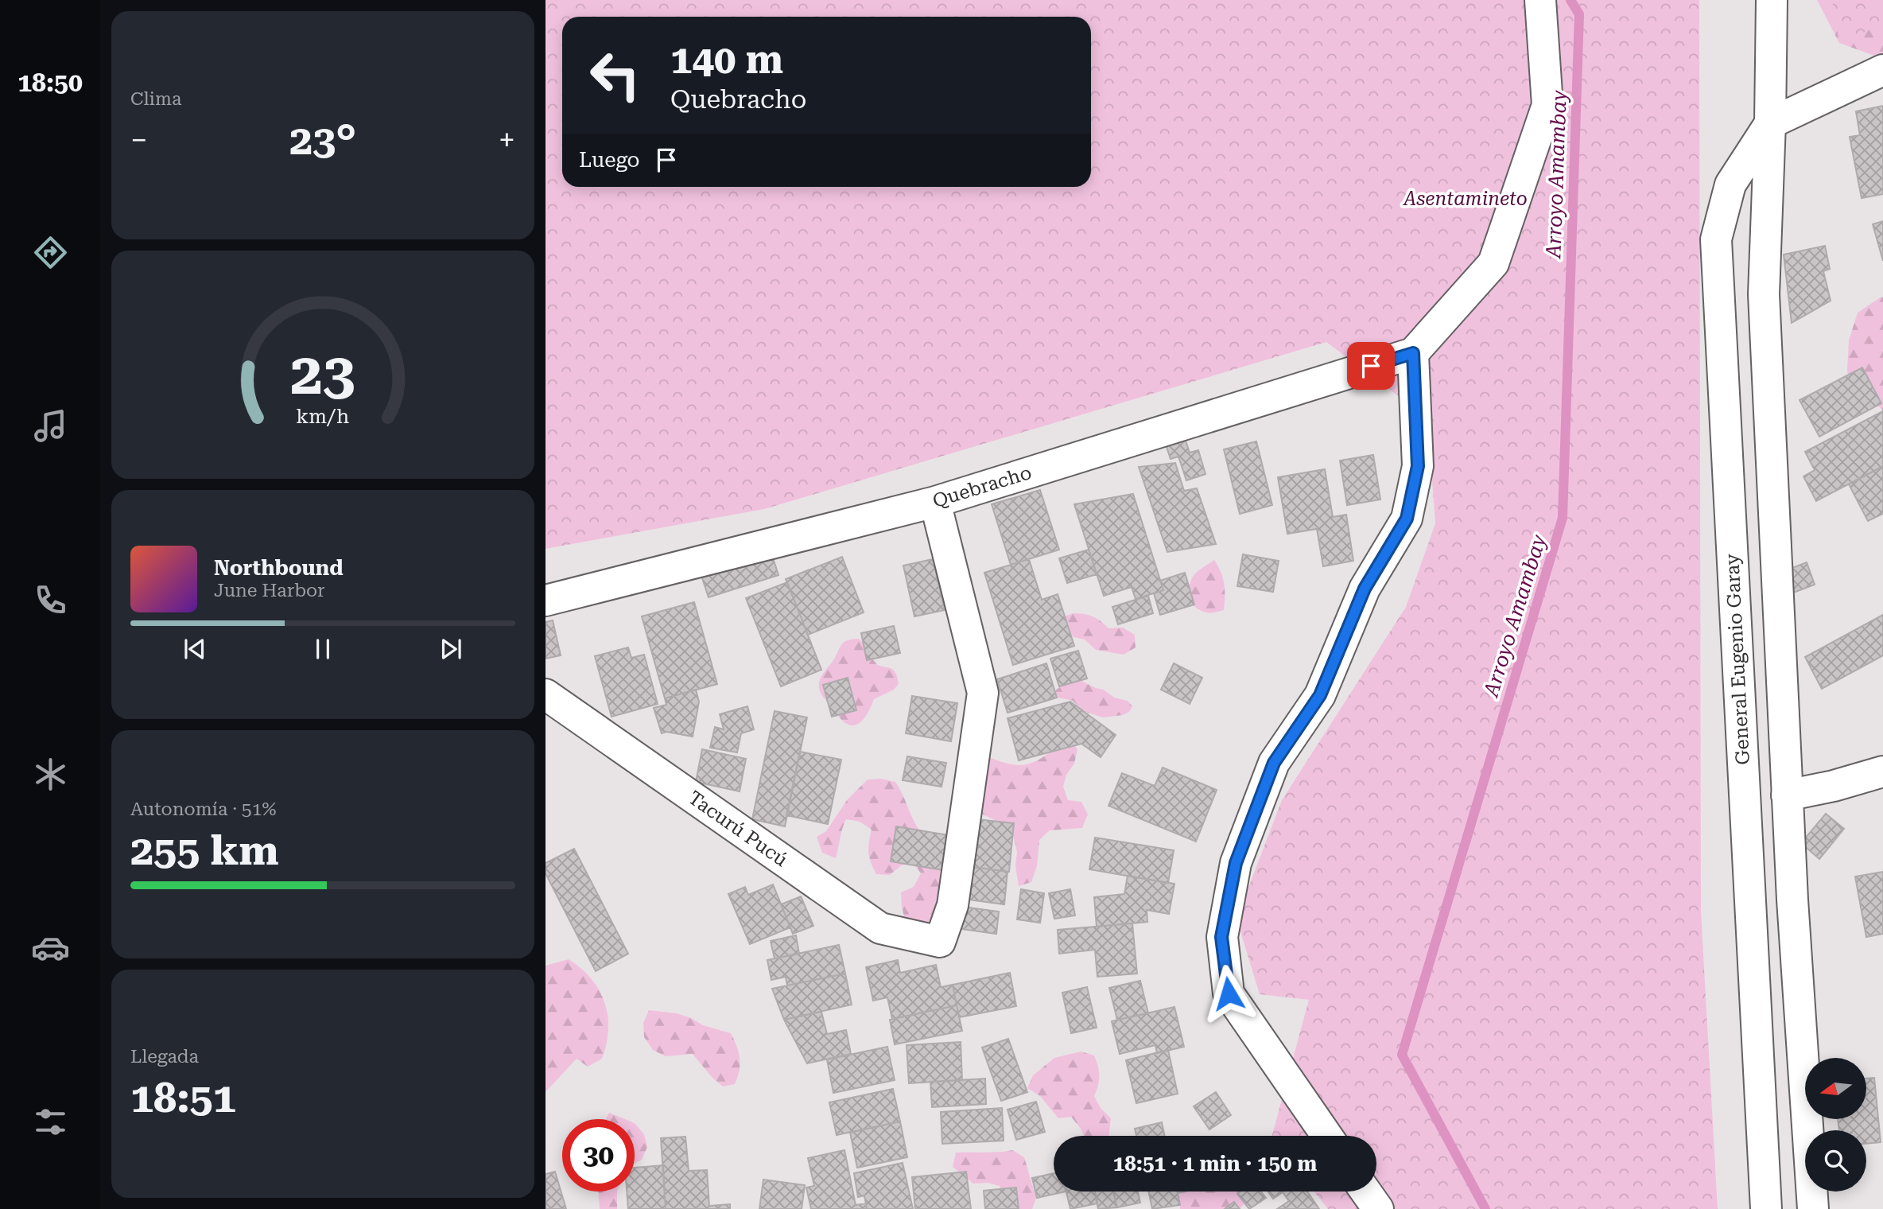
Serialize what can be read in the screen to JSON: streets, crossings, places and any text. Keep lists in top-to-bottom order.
{
  "streets": {
    "street": ["Quebracho", "General Eugenio Garay", "Tacurú Pucú"]
  },
  "crossings": [
    ["Quebracho", "Tacurú Pucú"]
  ],
  "water": ["Arroyo Amambay"],
  "parks": ["Asentamineto"],
  "north": "left",
  "page": {
    "tabs": "18:50",
    "tile": [
      "Clima",
      ["Autonomía · 51%", "255 km"],
      ["Llegada", "18:51"]
    ],
    "turn": ["140 m", "Quebracho"],
    "heat": ["−", "23°", "+"],
    "then": "Luego",
    "song": ["Northbound", "June Harbor"],
    "limit": "30",
    "trip": "18:51 · 1 min · 150 m",
    "gauge": ["23", "km/h"]
  }
}
